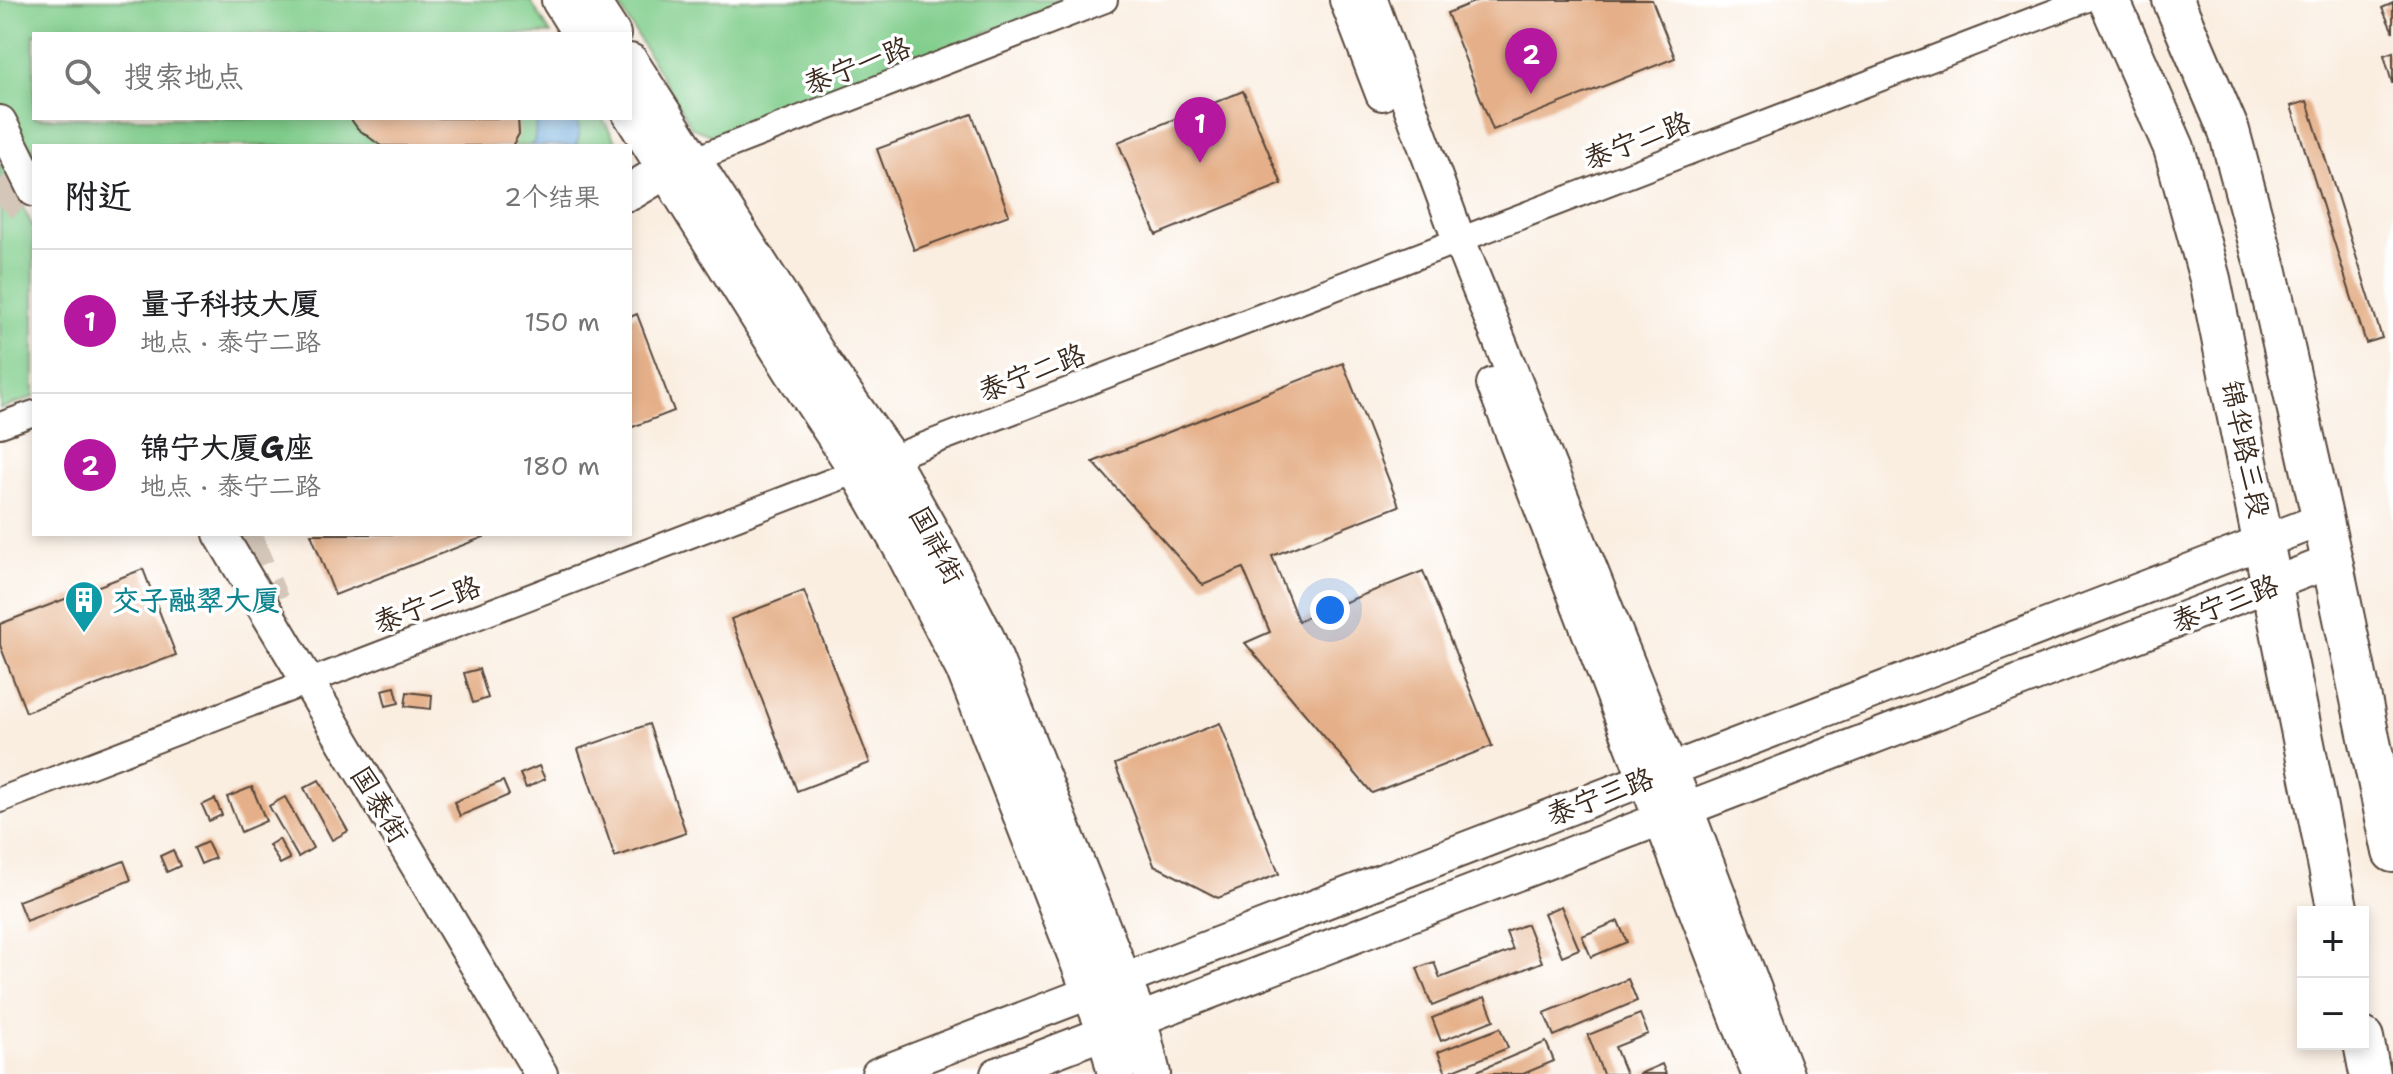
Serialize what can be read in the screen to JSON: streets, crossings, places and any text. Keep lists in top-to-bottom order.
{
  "streets": {
    "main road": ["锦华路三段", "国祥街"],
    "street": [
      "泰宁一路",
      "泰宁二路",
      "泰宁三路",
      "国泰街"
    ]
  },
  "crossings": [
    ["泰宁一路", "国祥街"],
    ["泰宁二路", "国祥街"],
    ["泰宁二路", "国泰街"],
    ["锦华路三段", "泰宁三路"],
    ["国祥街", "泰宁三路"]
  ],
  "places": {
    "building": ["交子融翠大厦"]
  },
  "page": {
    "pins": ["2", "1"],
    "search": "搜索地点",
    "heading": ["附近", "2个结果"],
    "list": [
      {
        "mark": "1",
        "name": "量子科技大厦",
        "note": "地点 · 泰宁二路",
        "value": "150 m"
      },
      {
        "mark": "2",
        "name": "锦宁大厦G座",
        "note": "地点 · 泰宁二路",
        "value": "180 m"
      }
    ],
    "map_buttons": ["+", "−"]
  }
}
